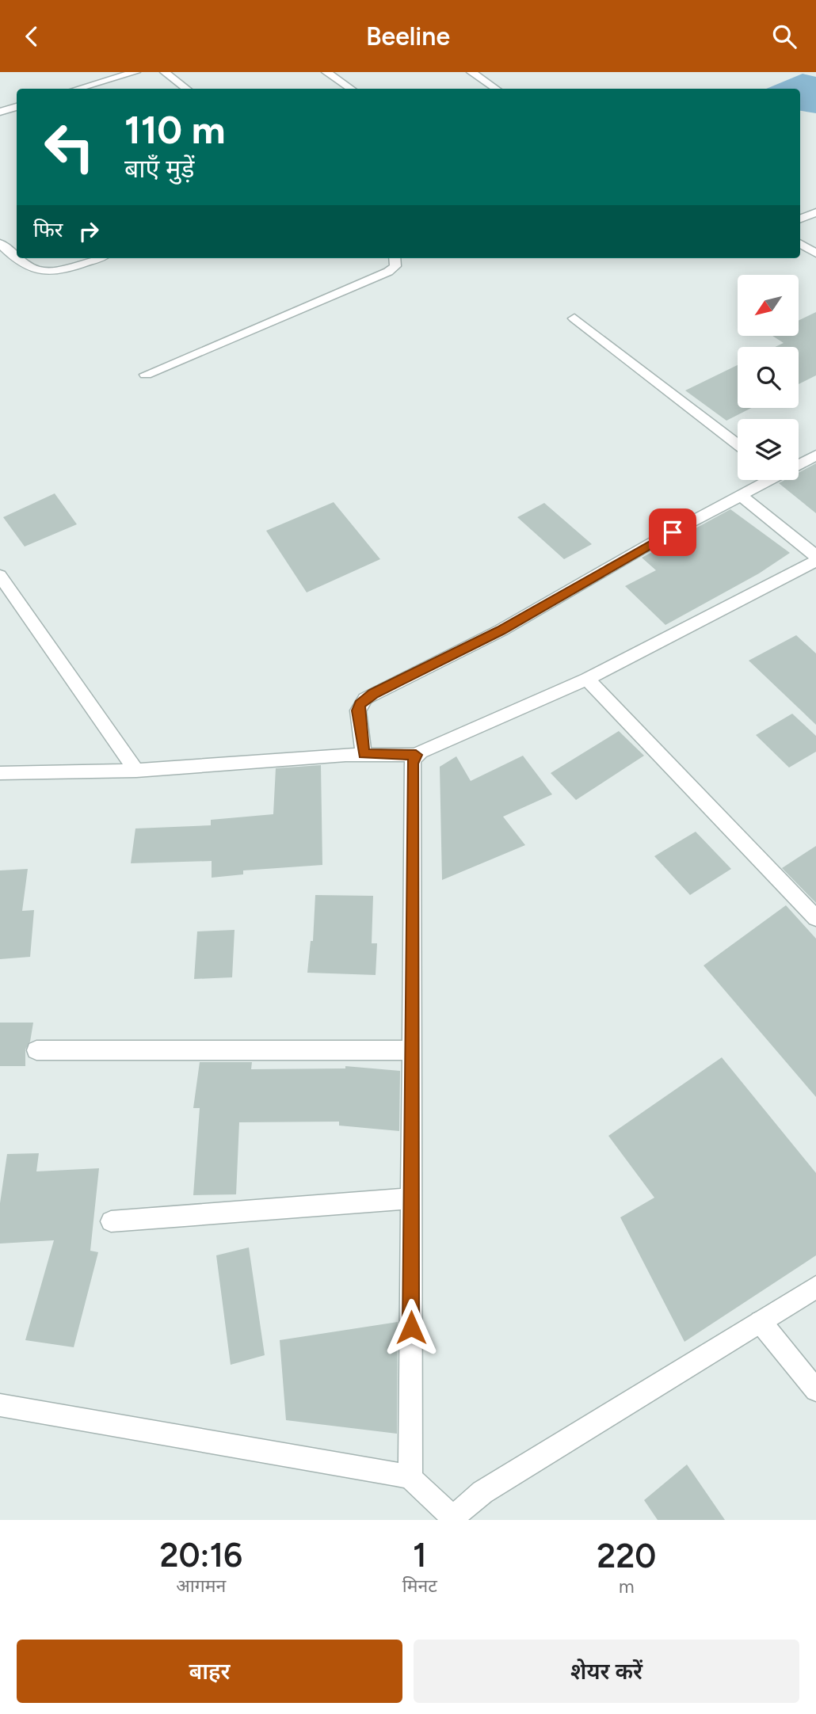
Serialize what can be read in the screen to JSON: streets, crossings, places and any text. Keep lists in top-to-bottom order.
{
  "north": "bottom left",
  "page": {
    "header": "Beeline",
    "turn": ["110 m", "बाएँ मुड़ें"],
    "then": "फिर",
    "eta": [
      "20:16",
      "आगमन",
      "1",
      "मिनट",
      "220",
      "m"
    ],
    "buttons": ["बाहर", "शेयर करें"]
  }
}
